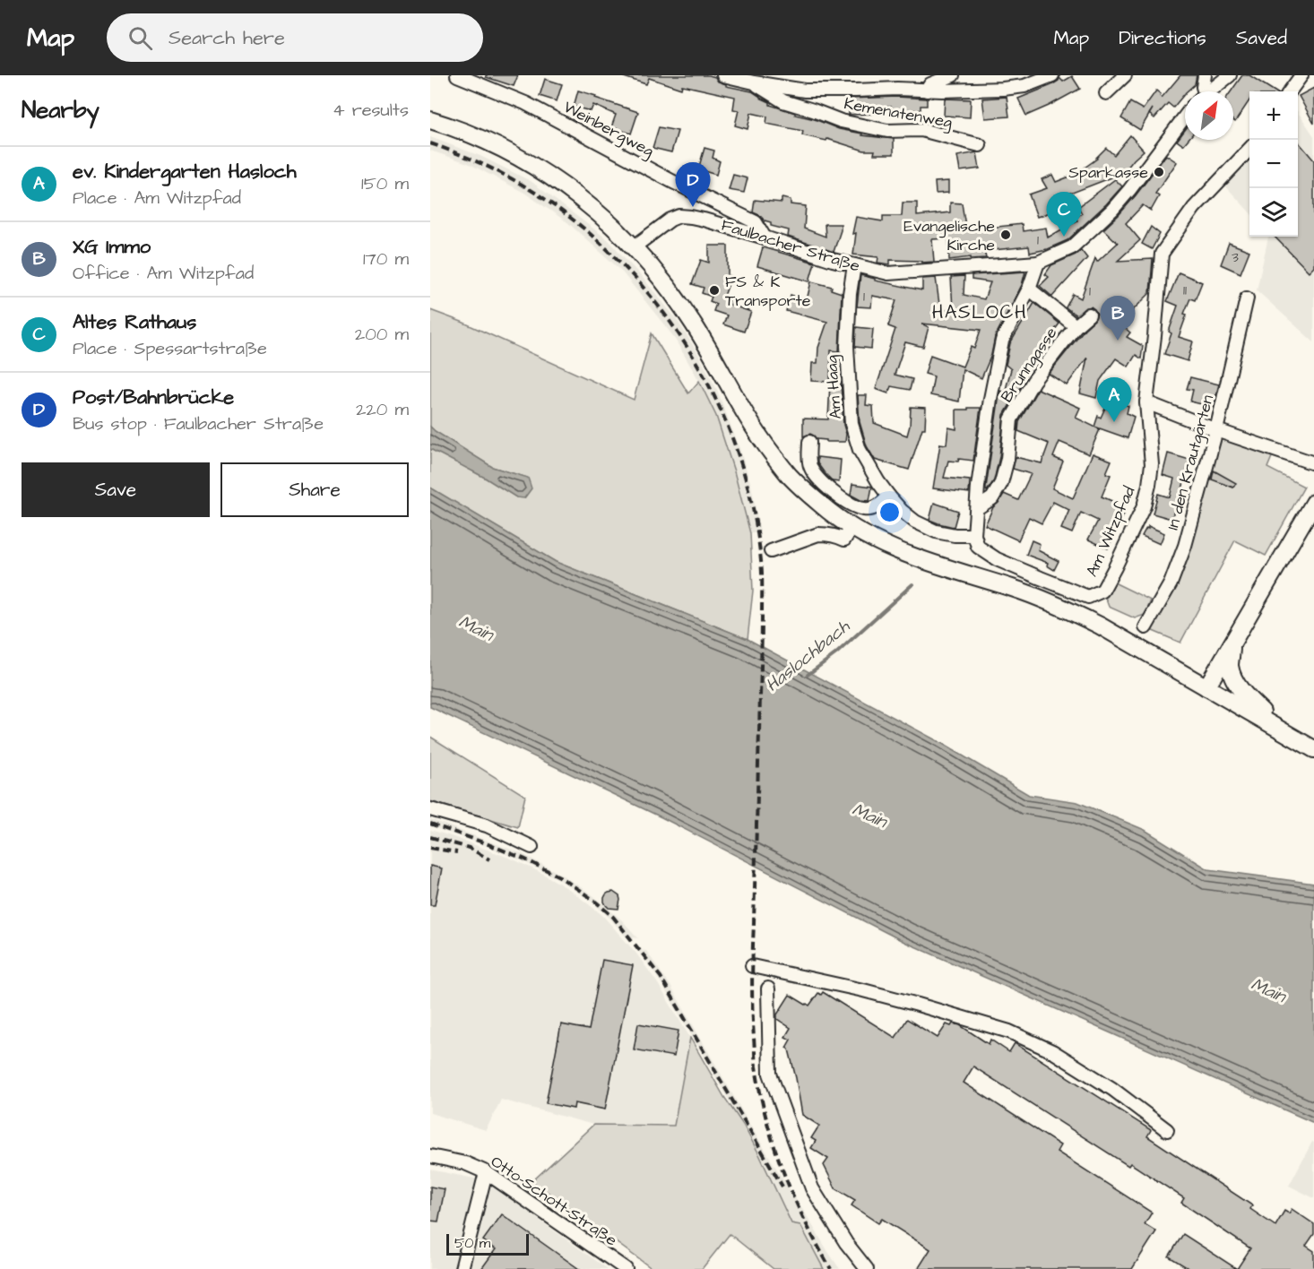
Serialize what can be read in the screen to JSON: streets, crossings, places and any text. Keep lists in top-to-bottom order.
{
  "streets": {
    "street": [
      "Kemenatenweg",
      "Weinbergweg",
      "Faulbacher Straße",
      "Brunngasse",
      "Am Haag",
      "In den Krautgärten",
      "Am Witzpfad",
      "Otto-Schott-Straße"
    ]
  },
  "crossings": [
    ["Weinbergweg", "Faulbacher Straße"],
    ["Faulbacher Straße", "Am Haag"],
    ["Am Haag", "Am Witzpfad"]
  ],
  "districts": ["HASLOCH"],
  "water": ["Main", "Haslochbach"],
  "places": ["Sparkasse", "Evangelische Kirche", "FS & K Transporte"],
  "house_numbers": [
    "1",
    "3",
    "11",
    "1",
    "1"
  ],
  "scale_bar": "50 m",
  "north": "top right",
  "page": {
    "header": "Map",
    "search": "Search here",
    "nav": ["Map", "Directions", "Saved"],
    "heading": ["Nearby", "4 results"],
    "map_buttons": ["+", "−"],
    "list": [
      {
        "mark": "A",
        "name": "ev. Kindergarten Hasloch",
        "note": "Place · Am Witzpfad",
        "value": "150 m"
      },
      {
        "mark": "B",
        "name": "XG Immo",
        "note": "Office · Am Witzpfad",
        "value": "170 m"
      },
      {
        "mark": "C",
        "name": "Altes Rathaus",
        "note": "Place · Spessartstraße",
        "value": "200 m"
      },
      {
        "mark": "D",
        "name": "Post/Bahnbrücke",
        "note": "Bus stop · Faulbacher Straße",
        "value": "220 m"
      }
    ],
    "pins": [
      "D",
      "C",
      "B",
      "A"
    ],
    "buttons": ["Save", "Share"],
    "scale": "50 m"
  }
}
